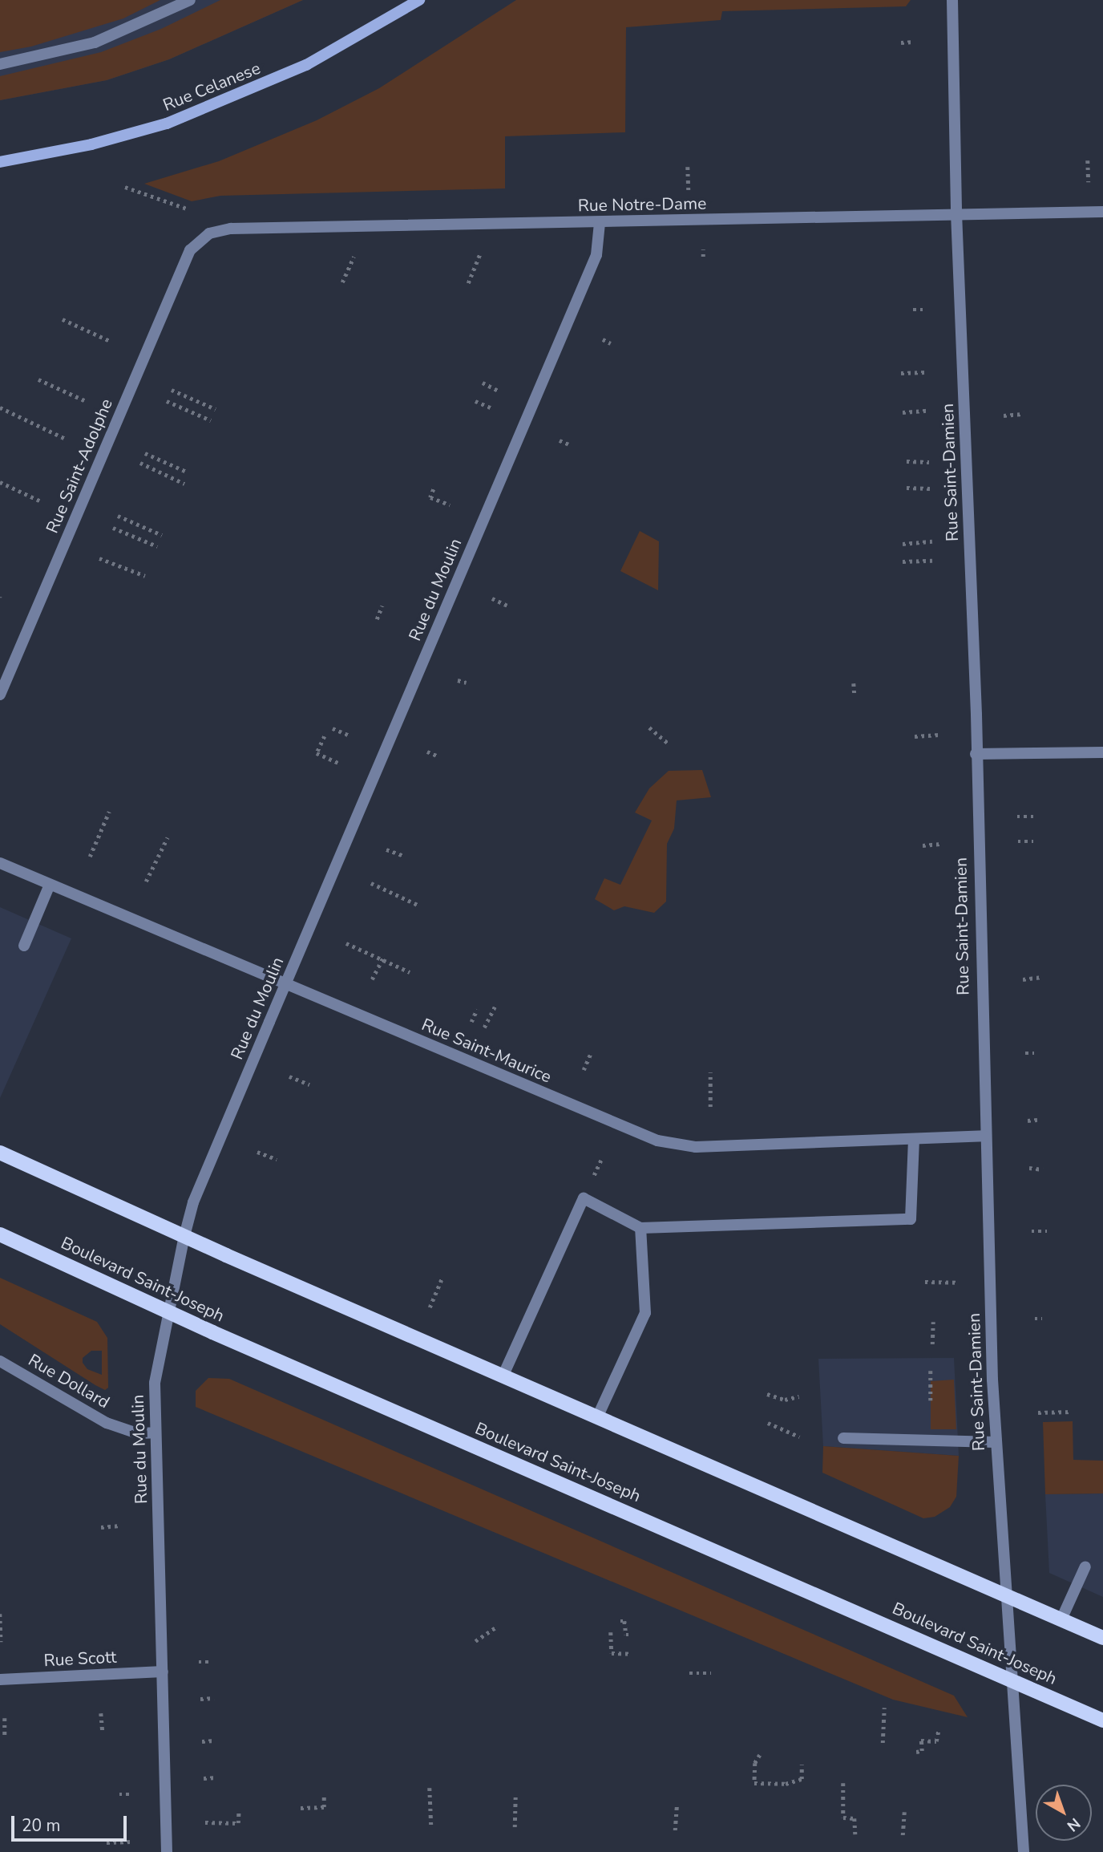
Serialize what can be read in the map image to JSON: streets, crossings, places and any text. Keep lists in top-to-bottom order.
{
  "streets": {
    "main road": ["Boulevard Saint-Joseph"],
    "street": [
      "Rue Celanese",
      "Rue Notre-Dame",
      "Rue Saint-Adolphe",
      "Rue Saint-Damien",
      "Rue du Moulin",
      "Rue Saint-Maurice",
      "Rue Dollard",
      "Rue Scott"
    ]
  },
  "crossings": [
    ["Rue Notre-Dame", "Rue Saint-Adolphe"],
    ["Rue Notre-Dame", "Rue Saint-Damien"],
    ["Rue Notre-Dame", "Rue du Moulin"],
    ["Rue Saint-Damien", "Rue Saint-Maurice"],
    ["Rue Saint-Damien", "Boulevard Saint-Joseph"],
    ["Rue du Moulin", "Rue Saint-Maurice"],
    ["Rue du Moulin", "Boulevard Saint-Joseph"],
    ["Rue du Moulin", "Rue Dollard"],
    ["Rue du Moulin", "Rue Scott"]
  ],
  "scale_bar": "20 m",
  "north": "bottom right"
}
